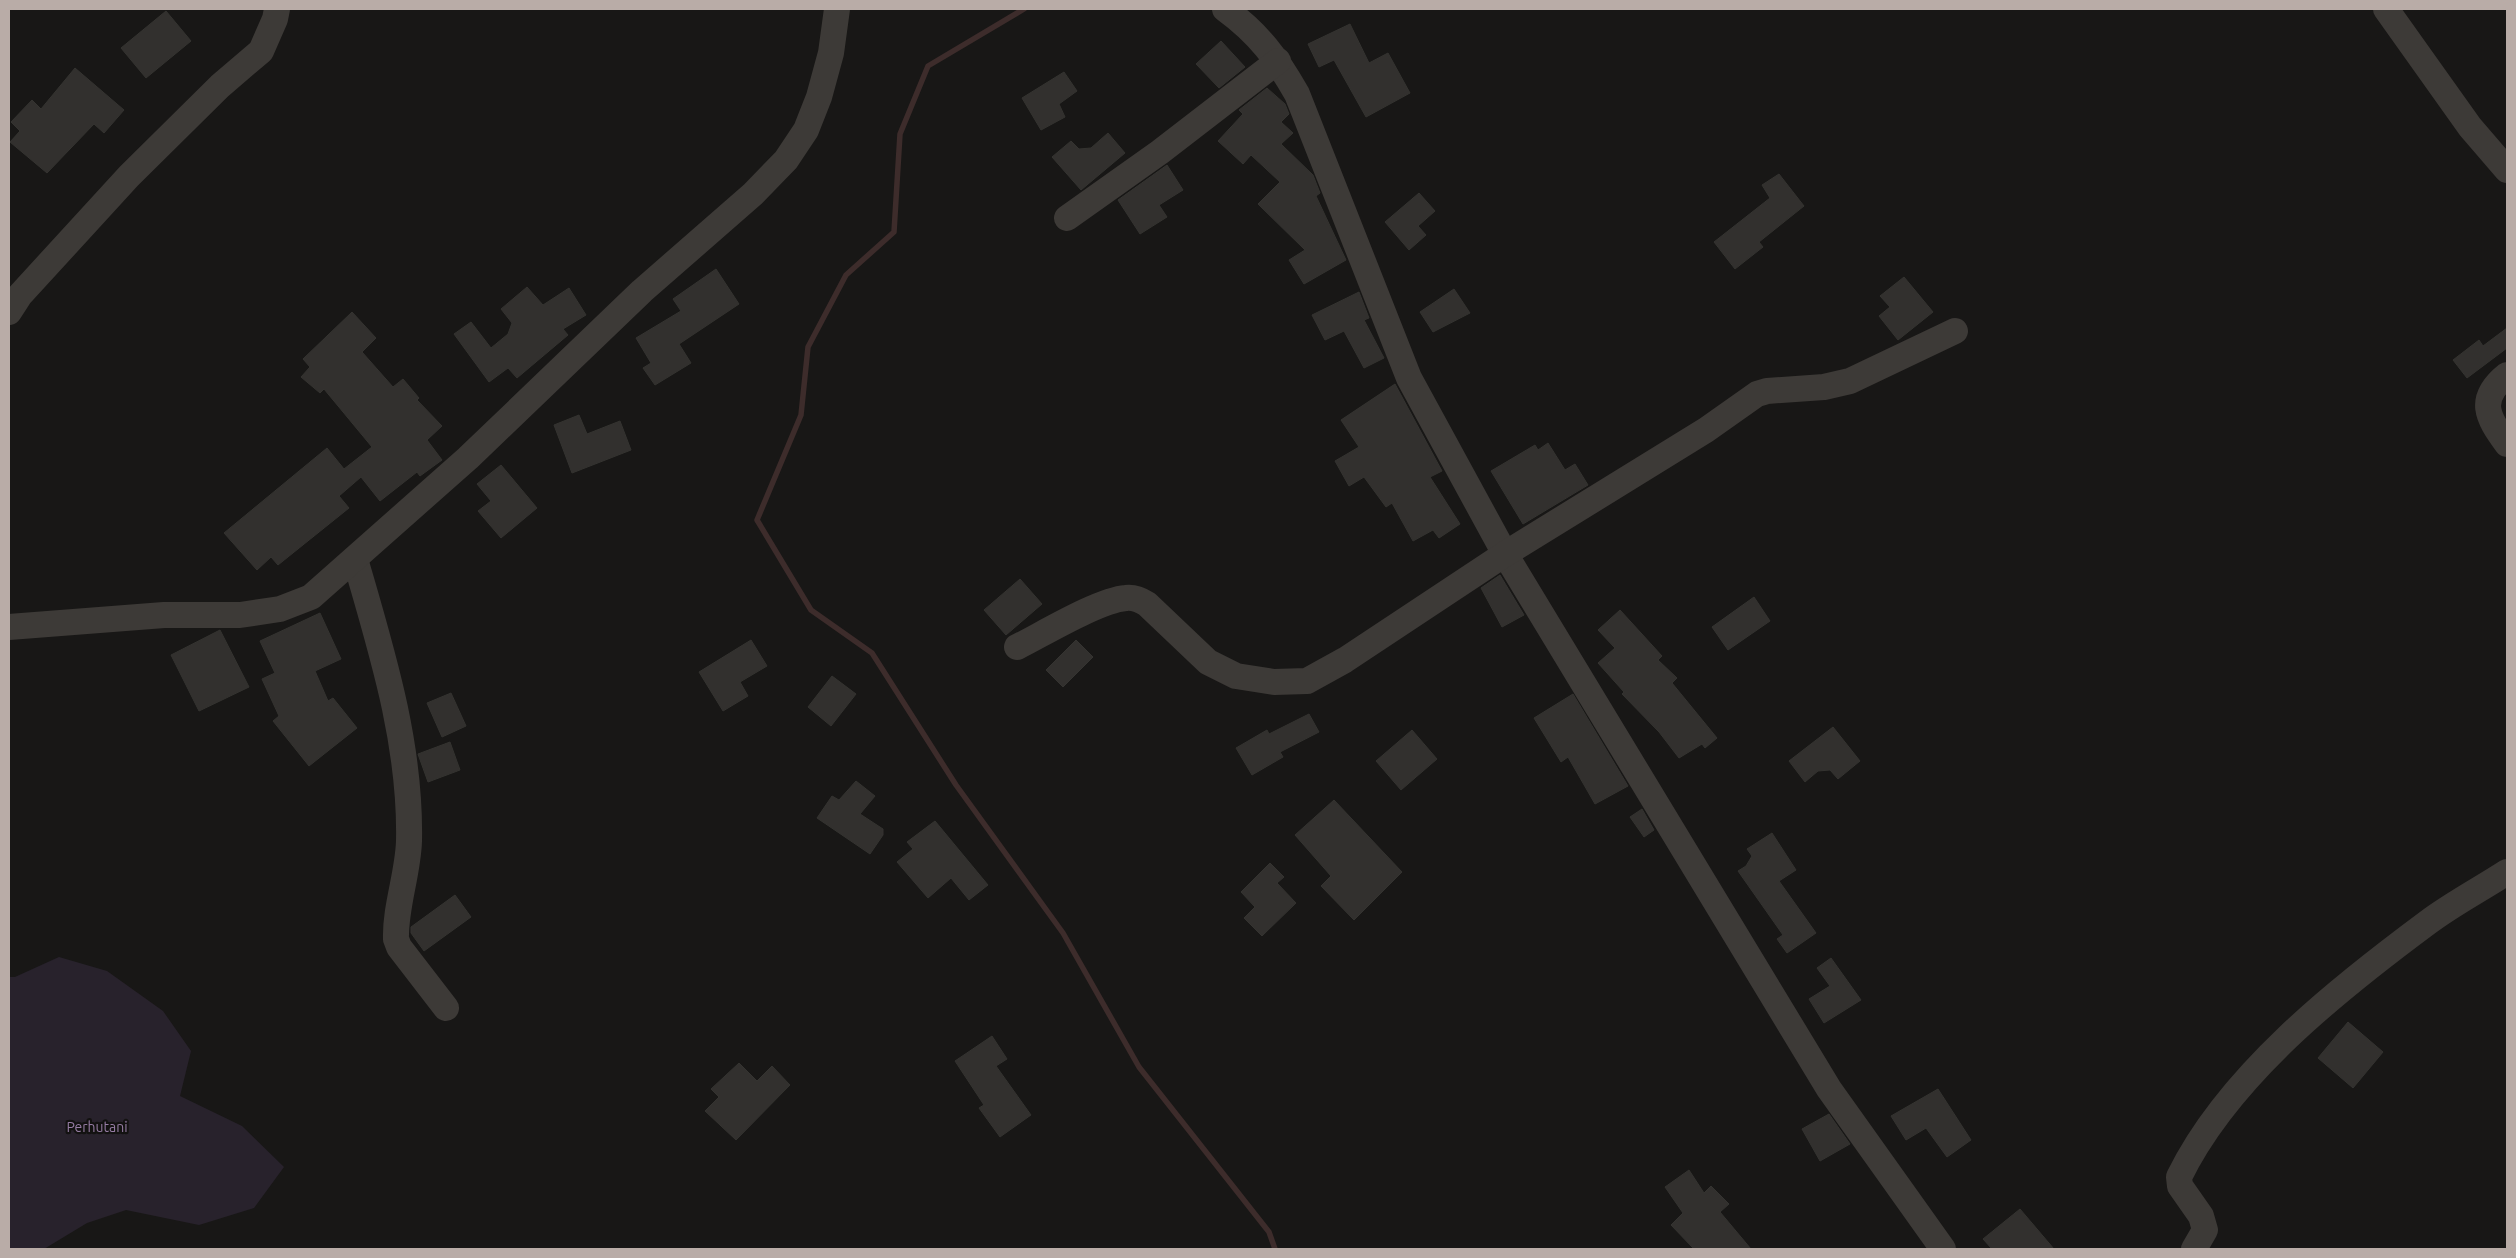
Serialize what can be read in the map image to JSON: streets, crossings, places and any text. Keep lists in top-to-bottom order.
{
  "parks": ["Perhutani"]
}
